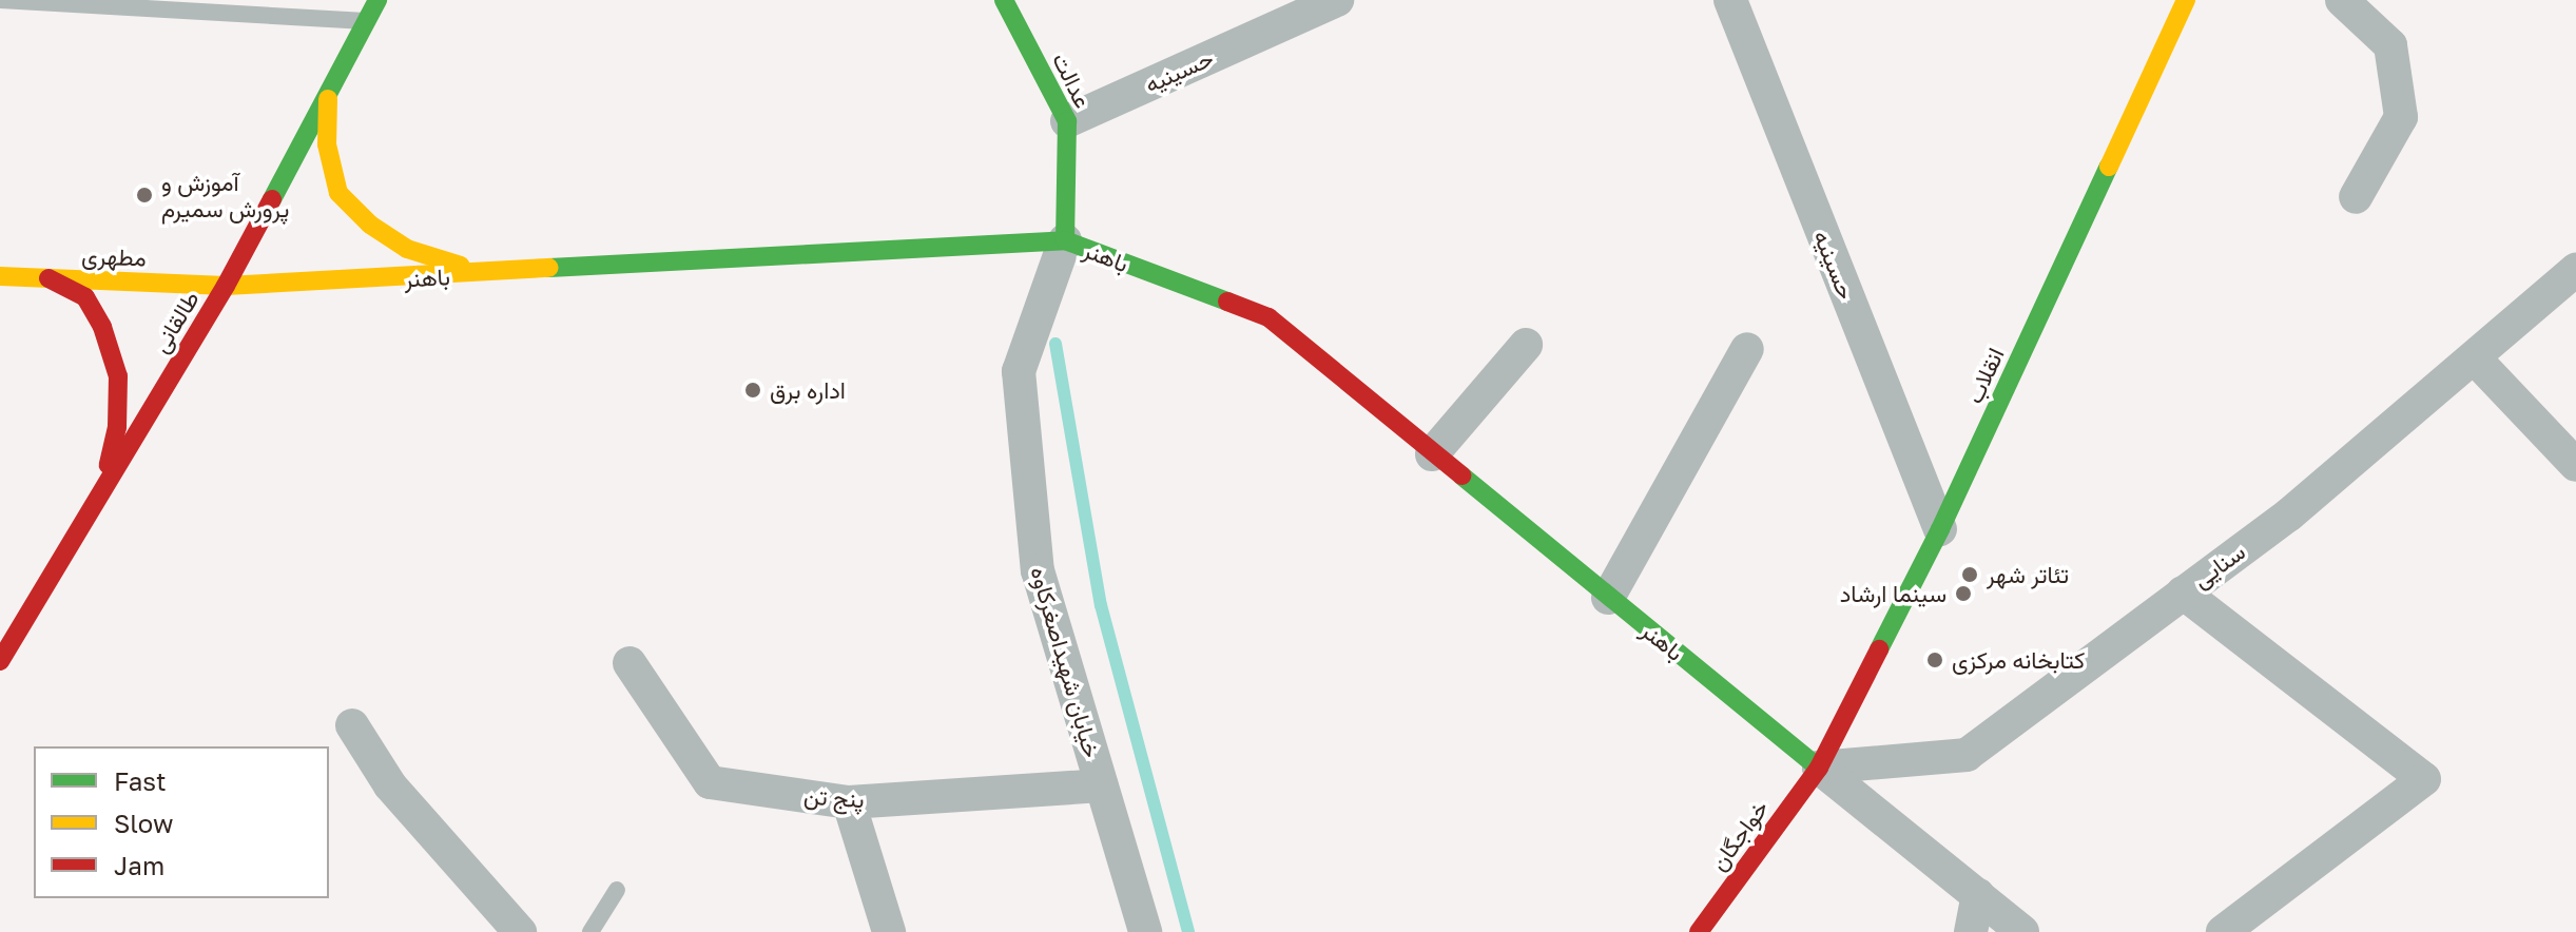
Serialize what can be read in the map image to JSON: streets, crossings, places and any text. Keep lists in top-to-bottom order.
{
  "streets": {
    "main road": [
      "عدالت",
      "مطهری",
      "باهنر",
      "طالقانی",
      "انقلاب",
      "خواجگان"
    ],
    "street": [
      "حسینیه",
      "سنایی",
      "خیابان شهیداصغرکاوه",
      "پنج تن"
    ]
  },
  "crossings": [
    ["حسینیه", "عدالت"],
    ["حسینیه", "انقلاب"],
    ["عدالت", "باهنر"],
    ["عدالت", "خیابان شهیداصغرکاوه"],
    ["مطهری", "باهنر"],
    ["مطهری", "طالقانی"],
    ["باهنر", "طالقانی"],
    ["باهنر", "انقلاب"],
    ["باهنر", "سنایی"],
    ["باهنر", "خیابان شهیداصغرکاوه"],
    ["باهنر", "خواجگان"],
    ["انقلاب", "سنایی"],
    ["انقلاب", "خواجگان"],
    ["سنایی", "خواجگان"],
    ["خیابان شهیداصغرکاوه", "پنج تن"]
  ],
  "places": [
    "آموزش و پرورش سمیرم",
    "اداره برق",
    "تئاتر شهر",
    "سینما ارشاد",
    "کتابخانه مرکزی"
  ],
  "legend": ["Fast", "Slow", "Jam"]
}
